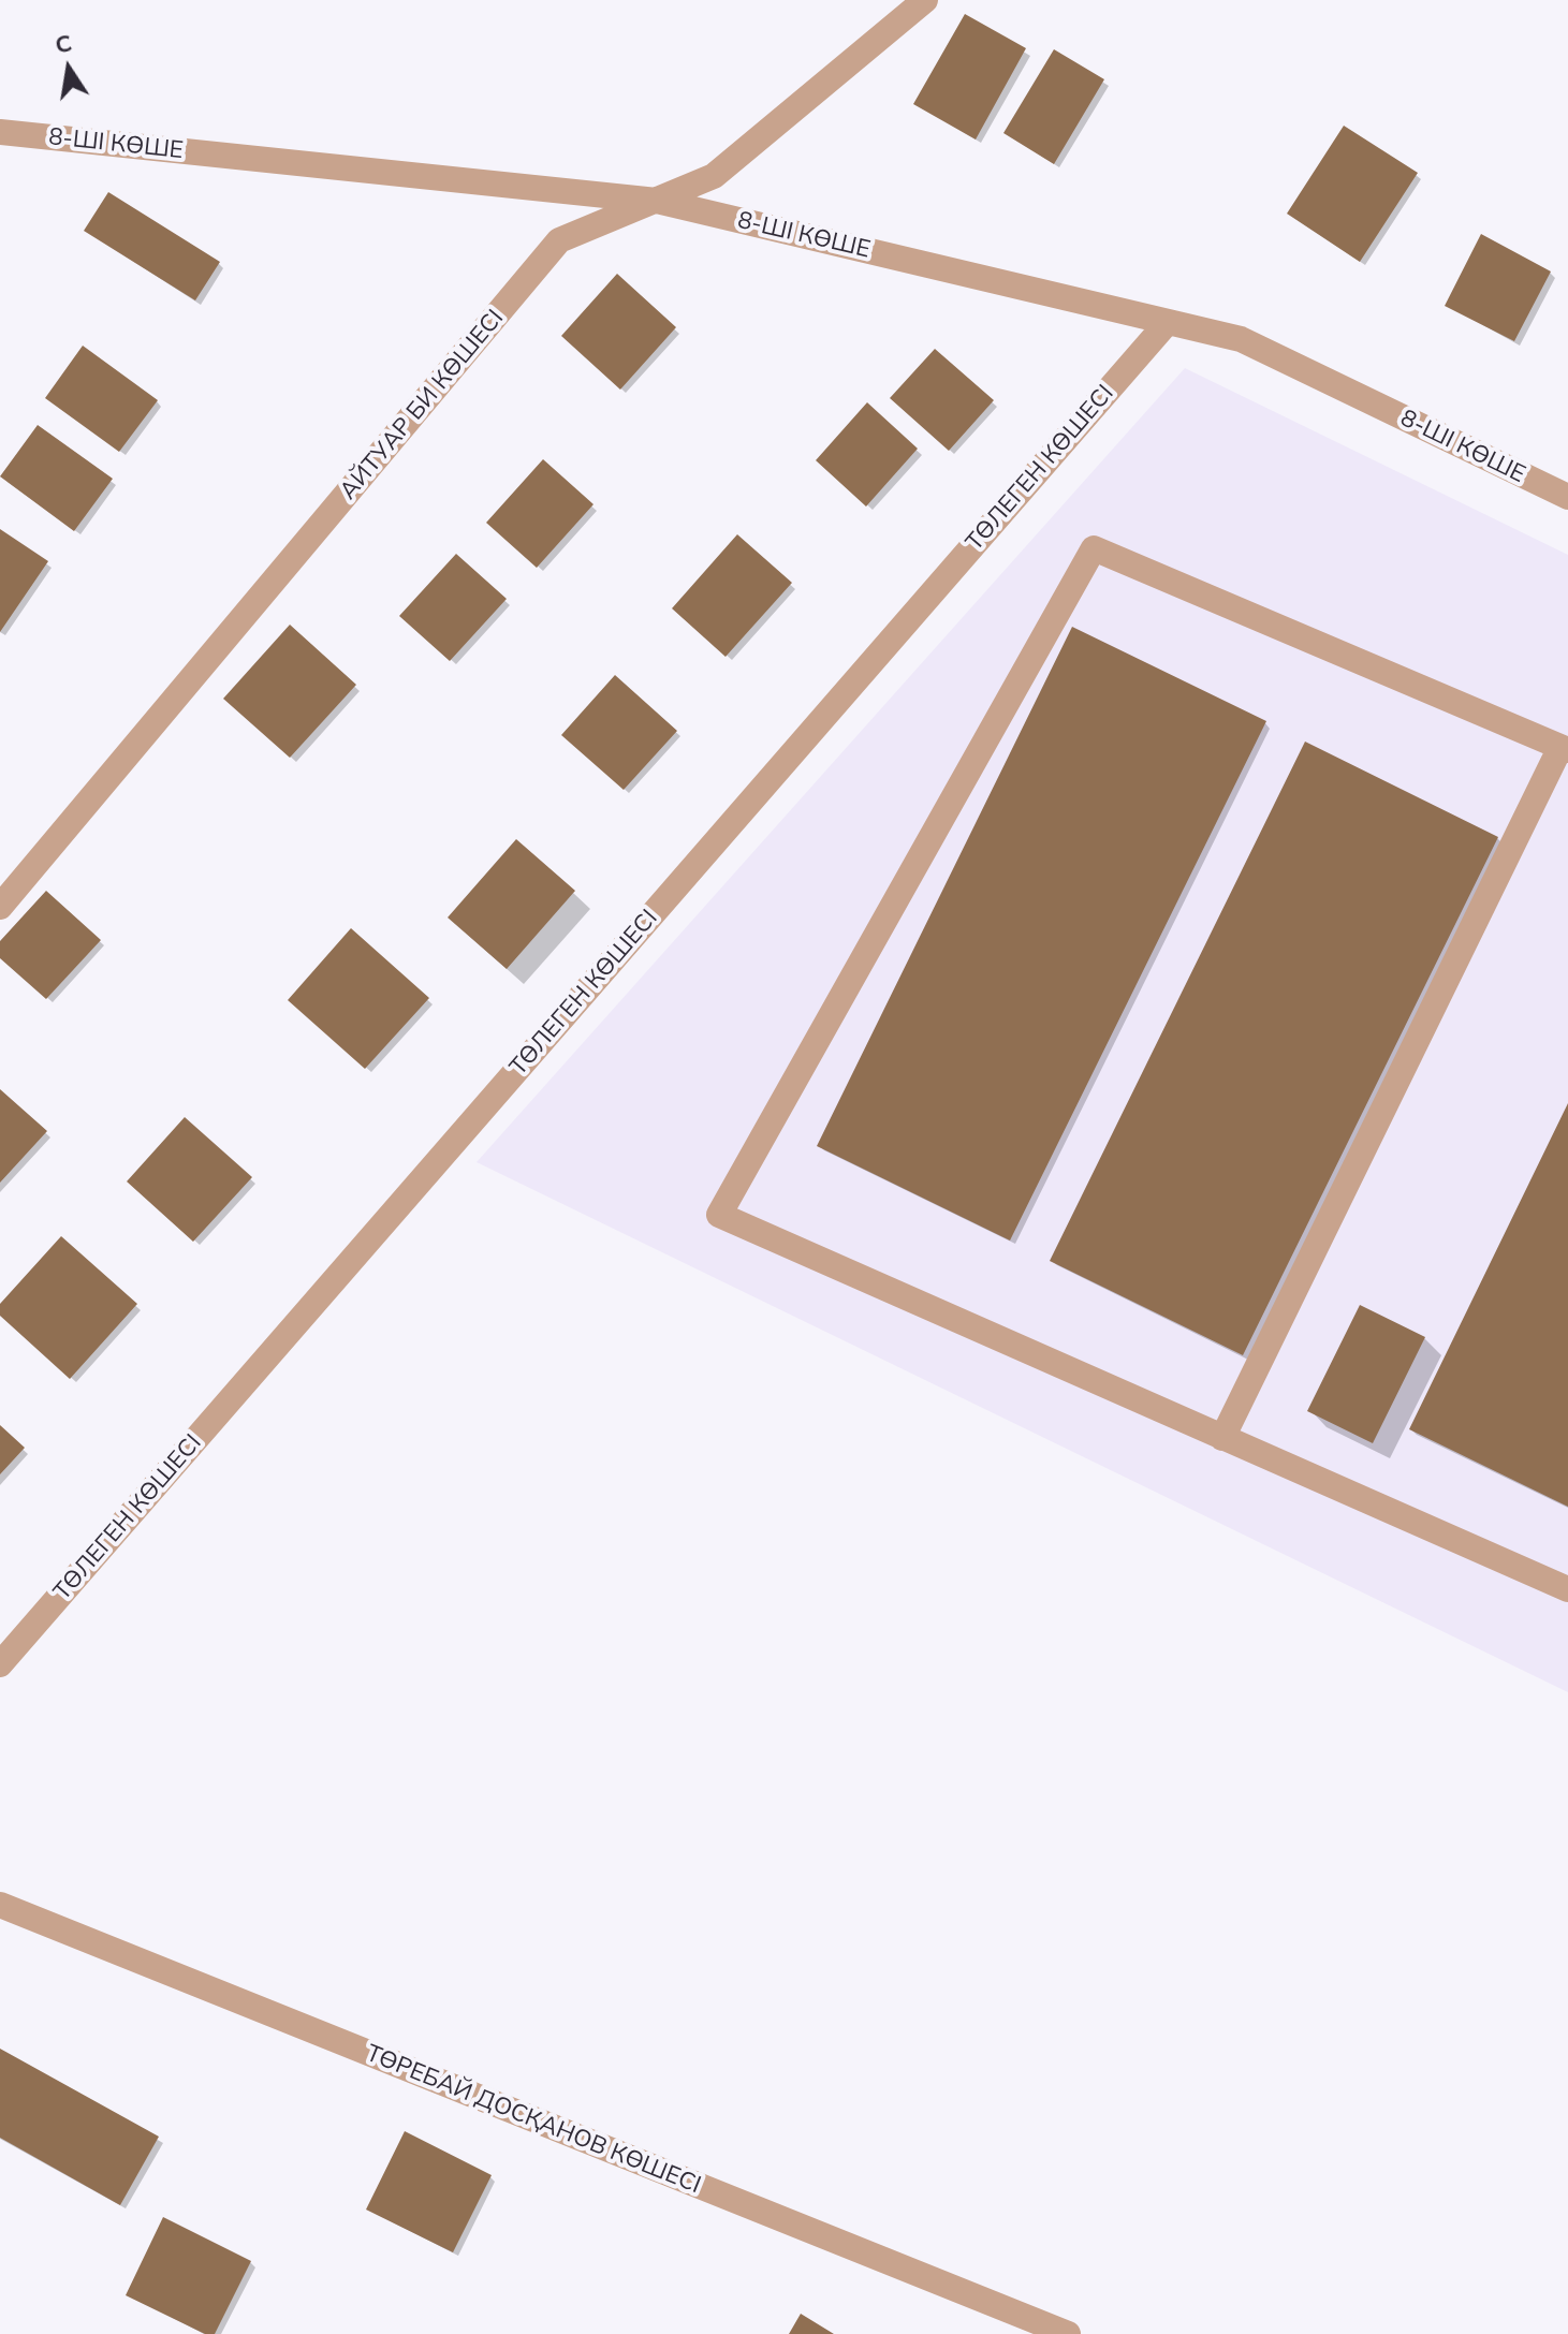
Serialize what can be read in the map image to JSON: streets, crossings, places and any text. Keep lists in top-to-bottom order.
{
  "streets": {
    "street": [
      "8-ШI КӨШЕ",
      "АЙТУАР БИ КӨШЕСІ",
      "ТӨЛЕГЕН КӨШЕСІ",
      "ТӨРЕБАЙ ДОСҚАНОВ КӨШЕСІ"
    ]
  },
  "crossings": [
    ["8-ШI КӨШЕ", "АЙТУАР БИ КӨШЕСІ"],
    ["8-ШI КӨШЕ", "ТӨЛЕГЕН КӨШЕСІ"]
  ],
  "north": "top"
}
